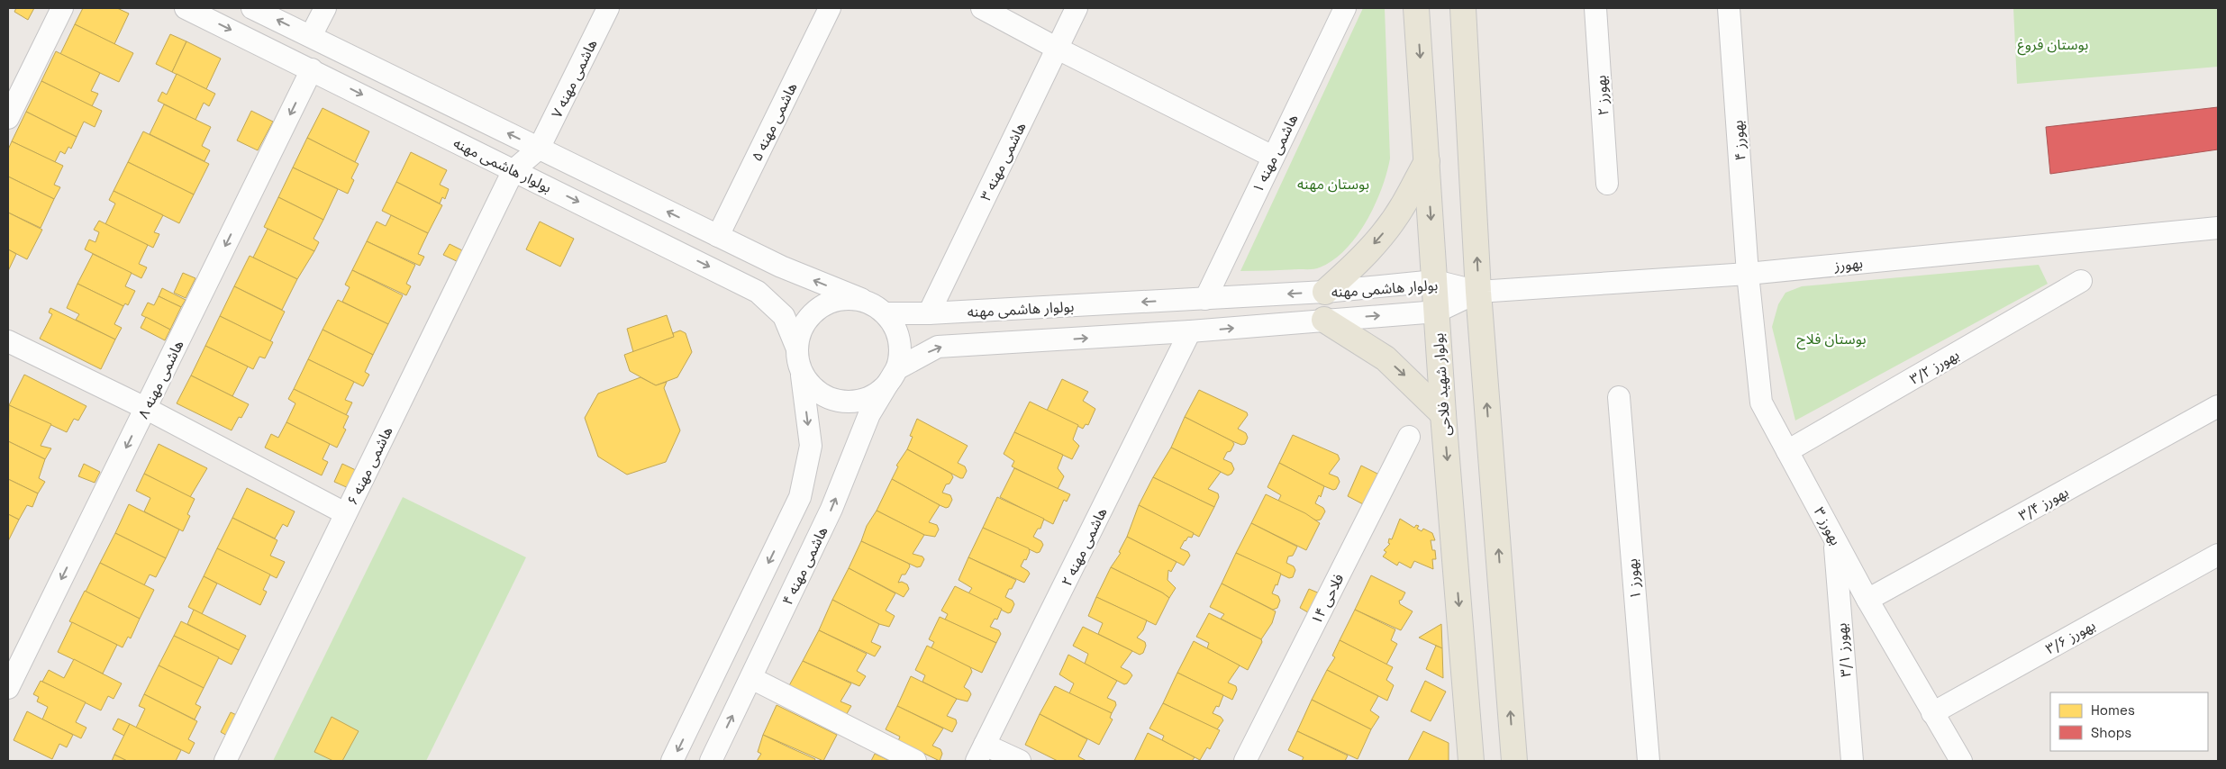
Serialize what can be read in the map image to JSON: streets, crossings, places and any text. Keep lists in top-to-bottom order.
{
  "streets": {
    "main road": ["بولوار شهید فلاحی"],
    "street": [
      "هاشمی مهنه ۷",
      "بهورز ۲",
      "هاشمی مهنه ۵",
      "بهورز ۴",
      "هاشمی مهنه ۱",
      "هاشمی مهنه ۳",
      "بولوار هاشمی مهنه",
      "بهورز",
      "بهورز ۳/۲",
      "هاشمی مهنه ۸",
      "هاشمی مهنه ۶",
      "بهورز ۳/۴",
      "بهورز ۳",
      "هاشمی مهنه ۲",
      "هاشمی مهنه ۴",
      "بهورز ۱",
      "فلاحی ۱۴",
      "بهورز ۳/۶",
      "بهورز ۳/۱"
    ]
  },
  "crossings": [
    ["هاشمی مهنه ۷", "بولوار هاشمی مهنه"],
    ["هاشمی مهنه ۵", "بولوار هاشمی مهنه"],
    ["بهورز ۴", "بهورز"],
    ["بهورز ۴", "بهورز ۳"],
    ["هاشمی مهنه ۱", "بولوار هاشمی مهنه"],
    ["هاشمی مهنه ۳", "بولوار هاشمی مهنه"],
    ["بولوار هاشمی مهنه", "بهورز"],
    ["بولوار هاشمی مهنه", "هاشمی مهنه ۸"],
    ["بولوار هاشمی مهنه", "بولوار شهید فلاحی"],
    ["بولوار هاشمی مهنه", "هاشمی مهنه ۶"],
    ["بولوار هاشمی مهنه", "هاشمی مهنه ۲"],
    ["بولوار هاشمی مهنه", "هاشمی مهنه ۴"],
    ["بهورز", "بهورز ۳"],
    ["بهورز ۳/۲", "بهورز ۳"],
    ["بهورز ۳/۴", "بهورز ۳"],
    ["بهورز ۳", "بهورز ۳/۶"],
    ["بهورز ۳", "بهورز ۳/۱"]
  ],
  "one_way": ["هاشمی مهنه ۸"],
  "parks": ["بوستان فروغ", "بوستان مهنه", "بوستان فلاح"],
  "legend": ["Homes", "Shops"]
}
